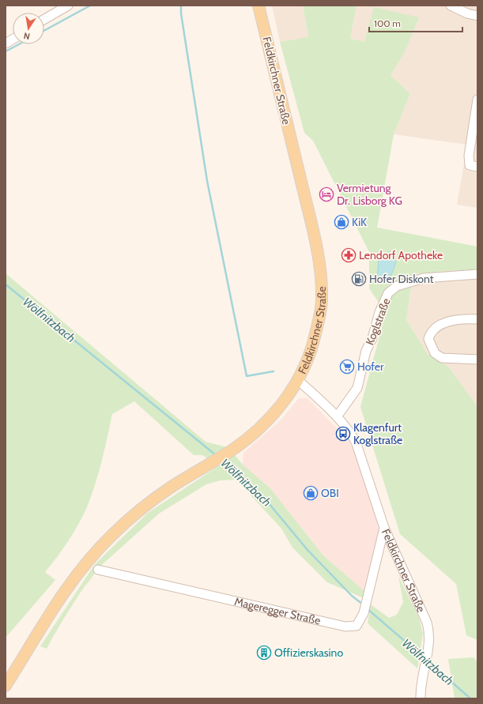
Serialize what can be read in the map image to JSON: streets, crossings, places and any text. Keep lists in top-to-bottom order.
{
  "streets": {
    "main road": ["Feldkirchner Straße"],
    "street": ["Koglstraße", "Mageregger Straße"]
  },
  "crossings": [
    ["Feldkirchner Straße", "Koglstraße"],
    ["Feldkirchner Straße", "Mageregger Straße"]
  ],
  "water": ["Wölfnitzbach"],
  "places": {
    "hotel": ["Vermietung Dr. Lisborg KG"],
    "shop": ["KiK", "OBI"],
    "pharmacy": ["Lendorf Apotheke"],
    "fuel station": ["Hofer Diskont"],
    "supermarket": ["Hofer"],
    "bus stop": ["Klagenfurt Koglstraße"],
    "building": ["Offizierskasino"]
  },
  "scale_bar": "100 m",
  "north": "bottom"
}
